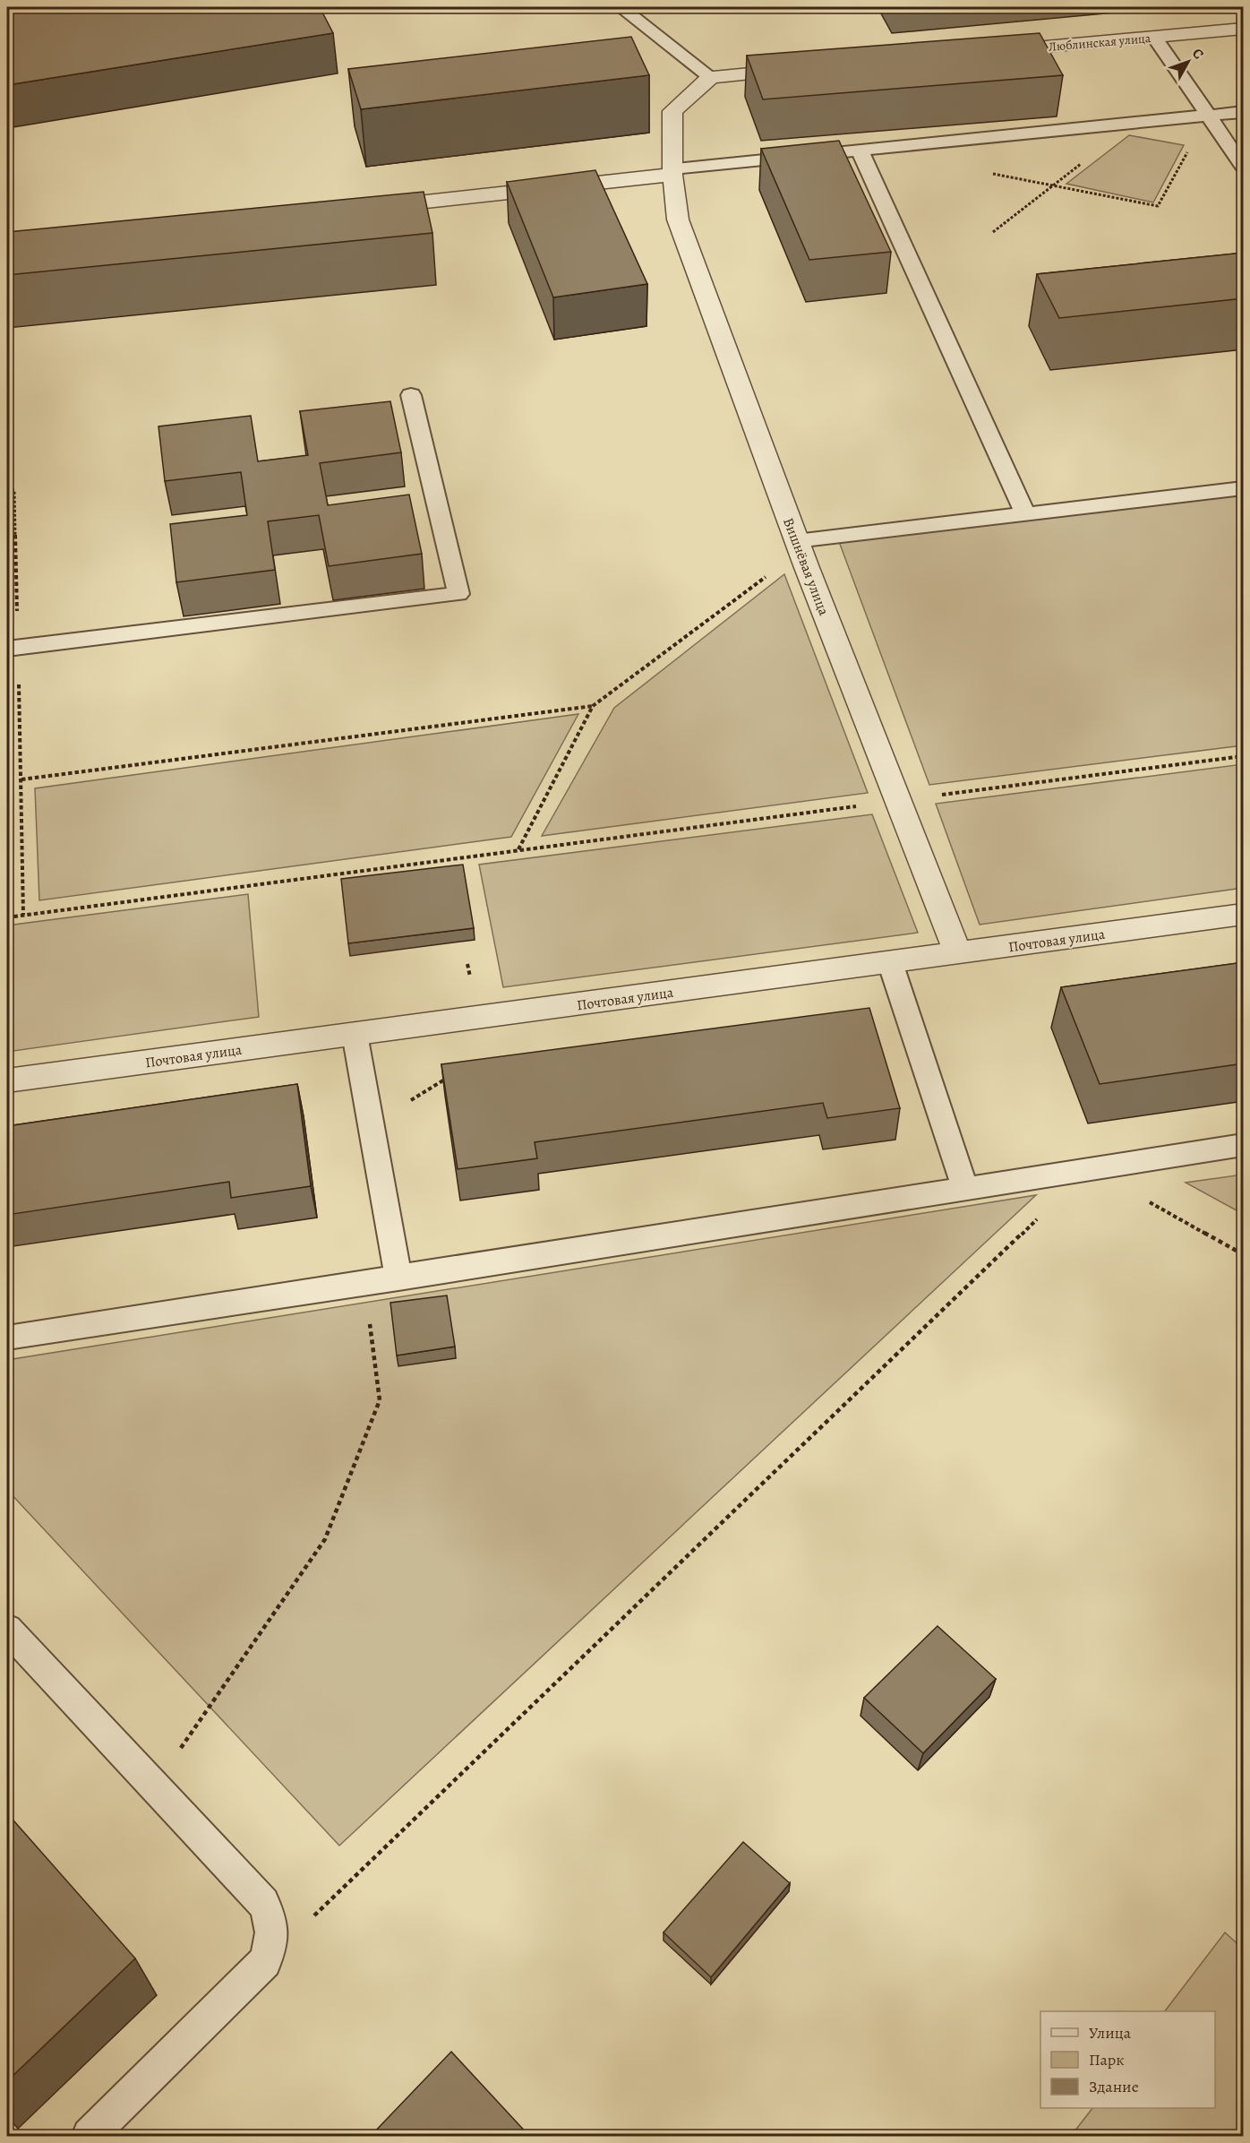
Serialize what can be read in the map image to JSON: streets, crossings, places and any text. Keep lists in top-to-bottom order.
{
  "streets": {
    "street": ["Люблинская улица", "Вишнёвая улица", "Почтовая улица"]
  },
  "crossings": [
    ["Вишнёвая улица", "Почтовая улица"]
  ],
  "legend": ["Улица", "Парк", "Здание"],
  "north": "top right"
}
